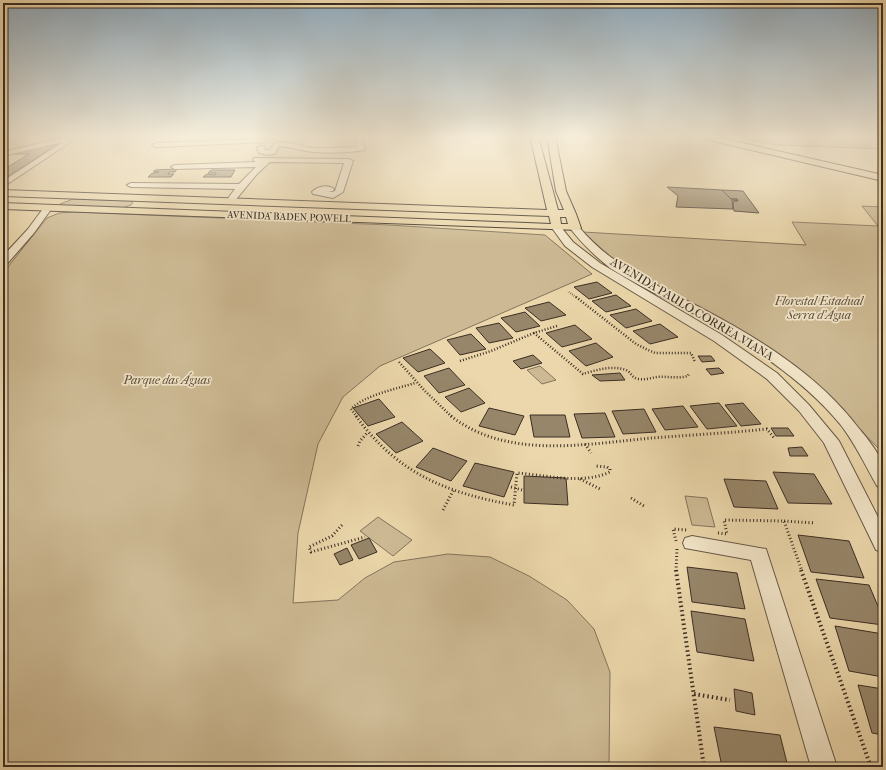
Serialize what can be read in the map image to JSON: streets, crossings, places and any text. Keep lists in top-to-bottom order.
{
  "streets": {
    "main road": ["AVENIDA BADEN POWELL", "AVENIDA PAULO CORREA VIANA"]
  },
  "crossings": [
    ["AVENIDA BADEN POWELL", "AVENIDA PAULO CORREA VIANA"]
  ],
  "parks": ["Florestal Estadual Serra d'Água", "Parque das Águas"]
}
